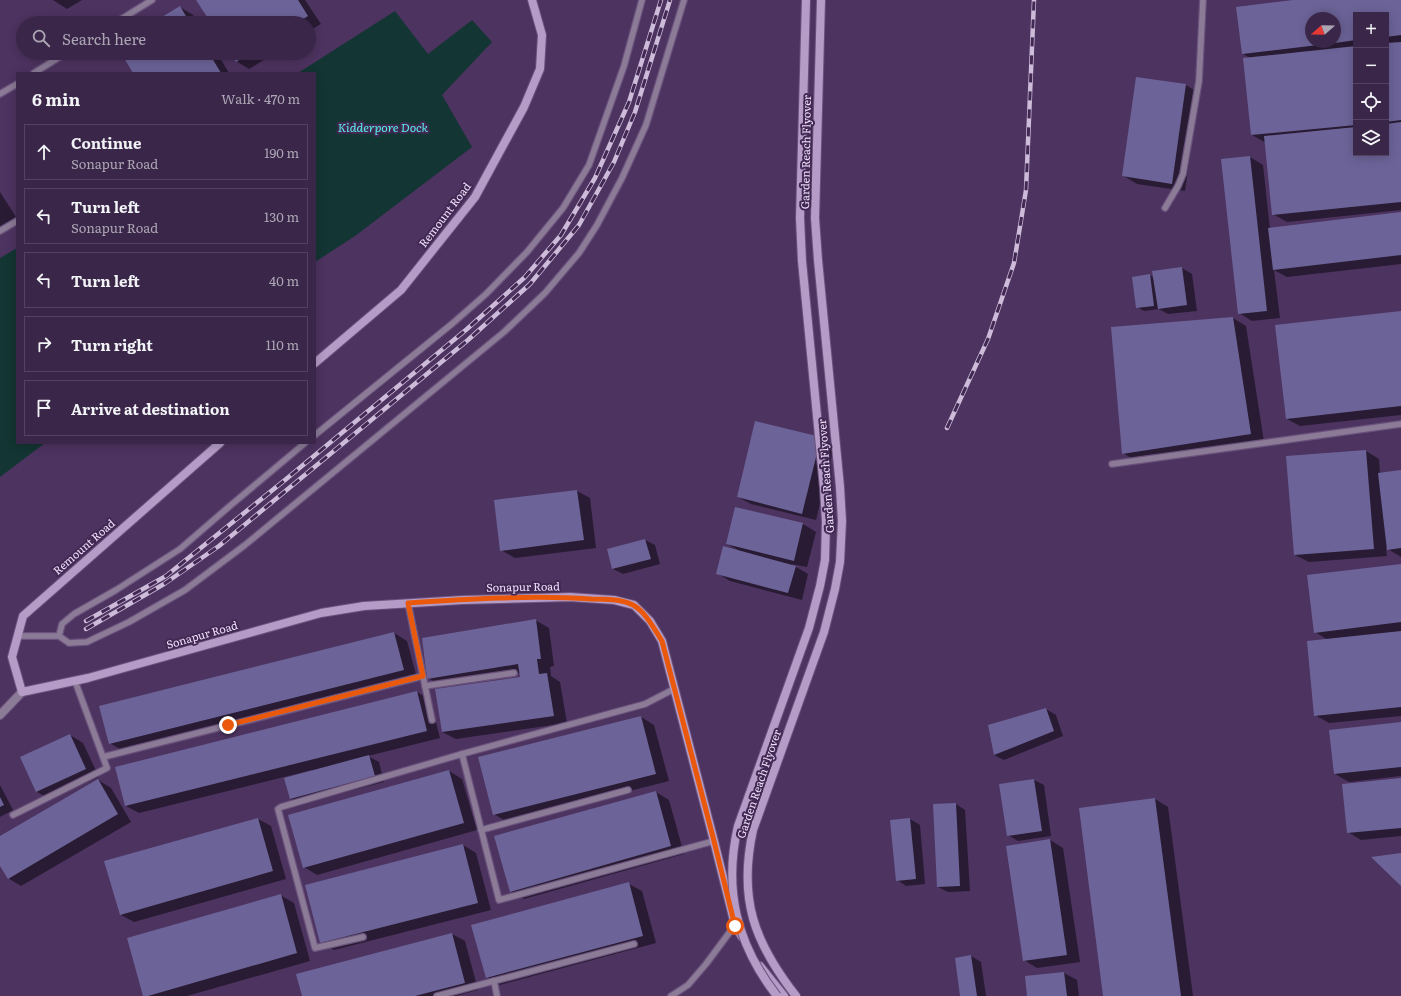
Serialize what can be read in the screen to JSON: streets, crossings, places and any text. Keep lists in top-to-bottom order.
{
  "streets": {
    "main road": ["Garden Reach Flyover", "Remount Road", "Sonapur Road"]
  },
  "crossings": [
    ["Remount Road", "Sonapur Road"]
  ],
  "water": ["Kidderpore Dock"],
  "north": "left",
  "page": {
    "map_buttons": ["+", "−"],
    "search": "Search here",
    "heading": ["6 min", "Walk · 470 m"],
    "list": [
      ["Continue", "Sonapur Road", "190 m"],
      ["Turn left", "Sonapur Road", "130 m"],
      ["Turn left", "40 m"],
      ["Turn right", "110 m"],
      "Arrive at destination"
    ]
  }
}
